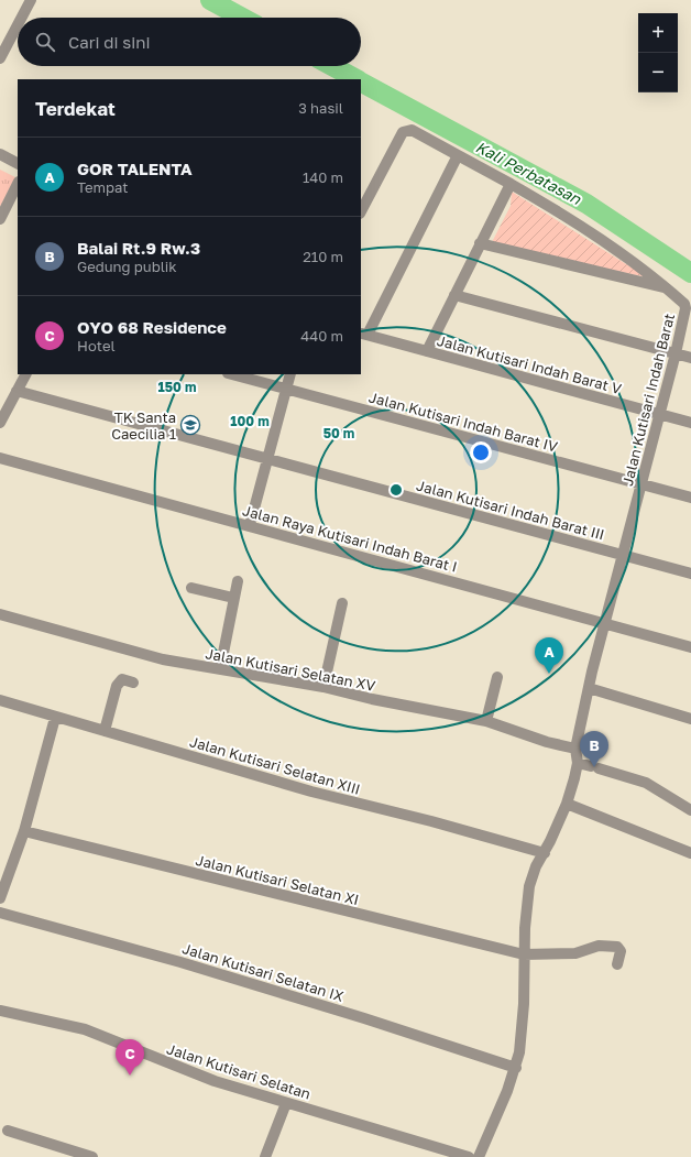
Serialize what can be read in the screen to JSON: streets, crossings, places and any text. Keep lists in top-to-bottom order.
{
  "streets": {
    "street": [
      "Jalan Kutisari Indah Barat V",
      "Jalan Kutisari Indah Barat",
      "Jalan Kutisari Indah Barat IV",
      "Jalan Kutisari Indah Barat III",
      "Jalan Raya Kutisari Indah Barat I",
      "Jalan Kutisari Selatan XV",
      "Jalan Kutisari Selatan XIII",
      "Jalan Kutisari Selatan XI",
      "Jalan Kutisari Selatan IX",
      "Jalan Kutisari Selatan"
    ]
  },
  "crossings": [
    ["Jalan Kutisari Indah Barat V", "Jalan Kutisari Indah Barat"],
    ["Jalan Kutisari Indah Barat", "Jalan Kutisari Indah Barat IV"],
    ["Jalan Kutisari Indah Barat", "Jalan Kutisari Indah Barat III"],
    ["Jalan Kutisari Indah Barat", "Jalan Raya Kutisari Indah Barat I"],
    ["Jalan Kutisari Indah Barat", "Jalan Kutisari Selatan XV"],
    ["Jalan Kutisari Indah Barat", "Jalan Kutisari Selatan XIII"],
    ["Jalan Kutisari Indah Barat", "Jalan Kutisari Selatan XI"],
    ["Jalan Kutisari Indah Barat", "Jalan Kutisari Selatan IX"]
  ],
  "water": ["Kali Perbatasan"],
  "places": {
    "school or university": ["TK Santa Caecilia 1"]
  },
  "page": {
    "map_buttons": ["+", "−"],
    "search": "Cari di sini",
    "heading": ["Terdekat", "3 hasil"],
    "list": [
      {
        "mark": "A",
        "name": "GOR TALENTA",
        "note": "Tempat",
        "value": "140 m"
      },
      {
        "mark": "B",
        "name": "Balai Rt.9 Rw.3",
        "note": "Gedung publik",
        "value": "210 m"
      },
      {
        "mark": "C",
        "name": "OYO 68 Residence",
        "note": "Hotel",
        "value": "440 m"
      }
    ],
    "pins": ["A", "B", "C"]
  },
  "rings": ["150 m", "100 m", "50 m"]
}
